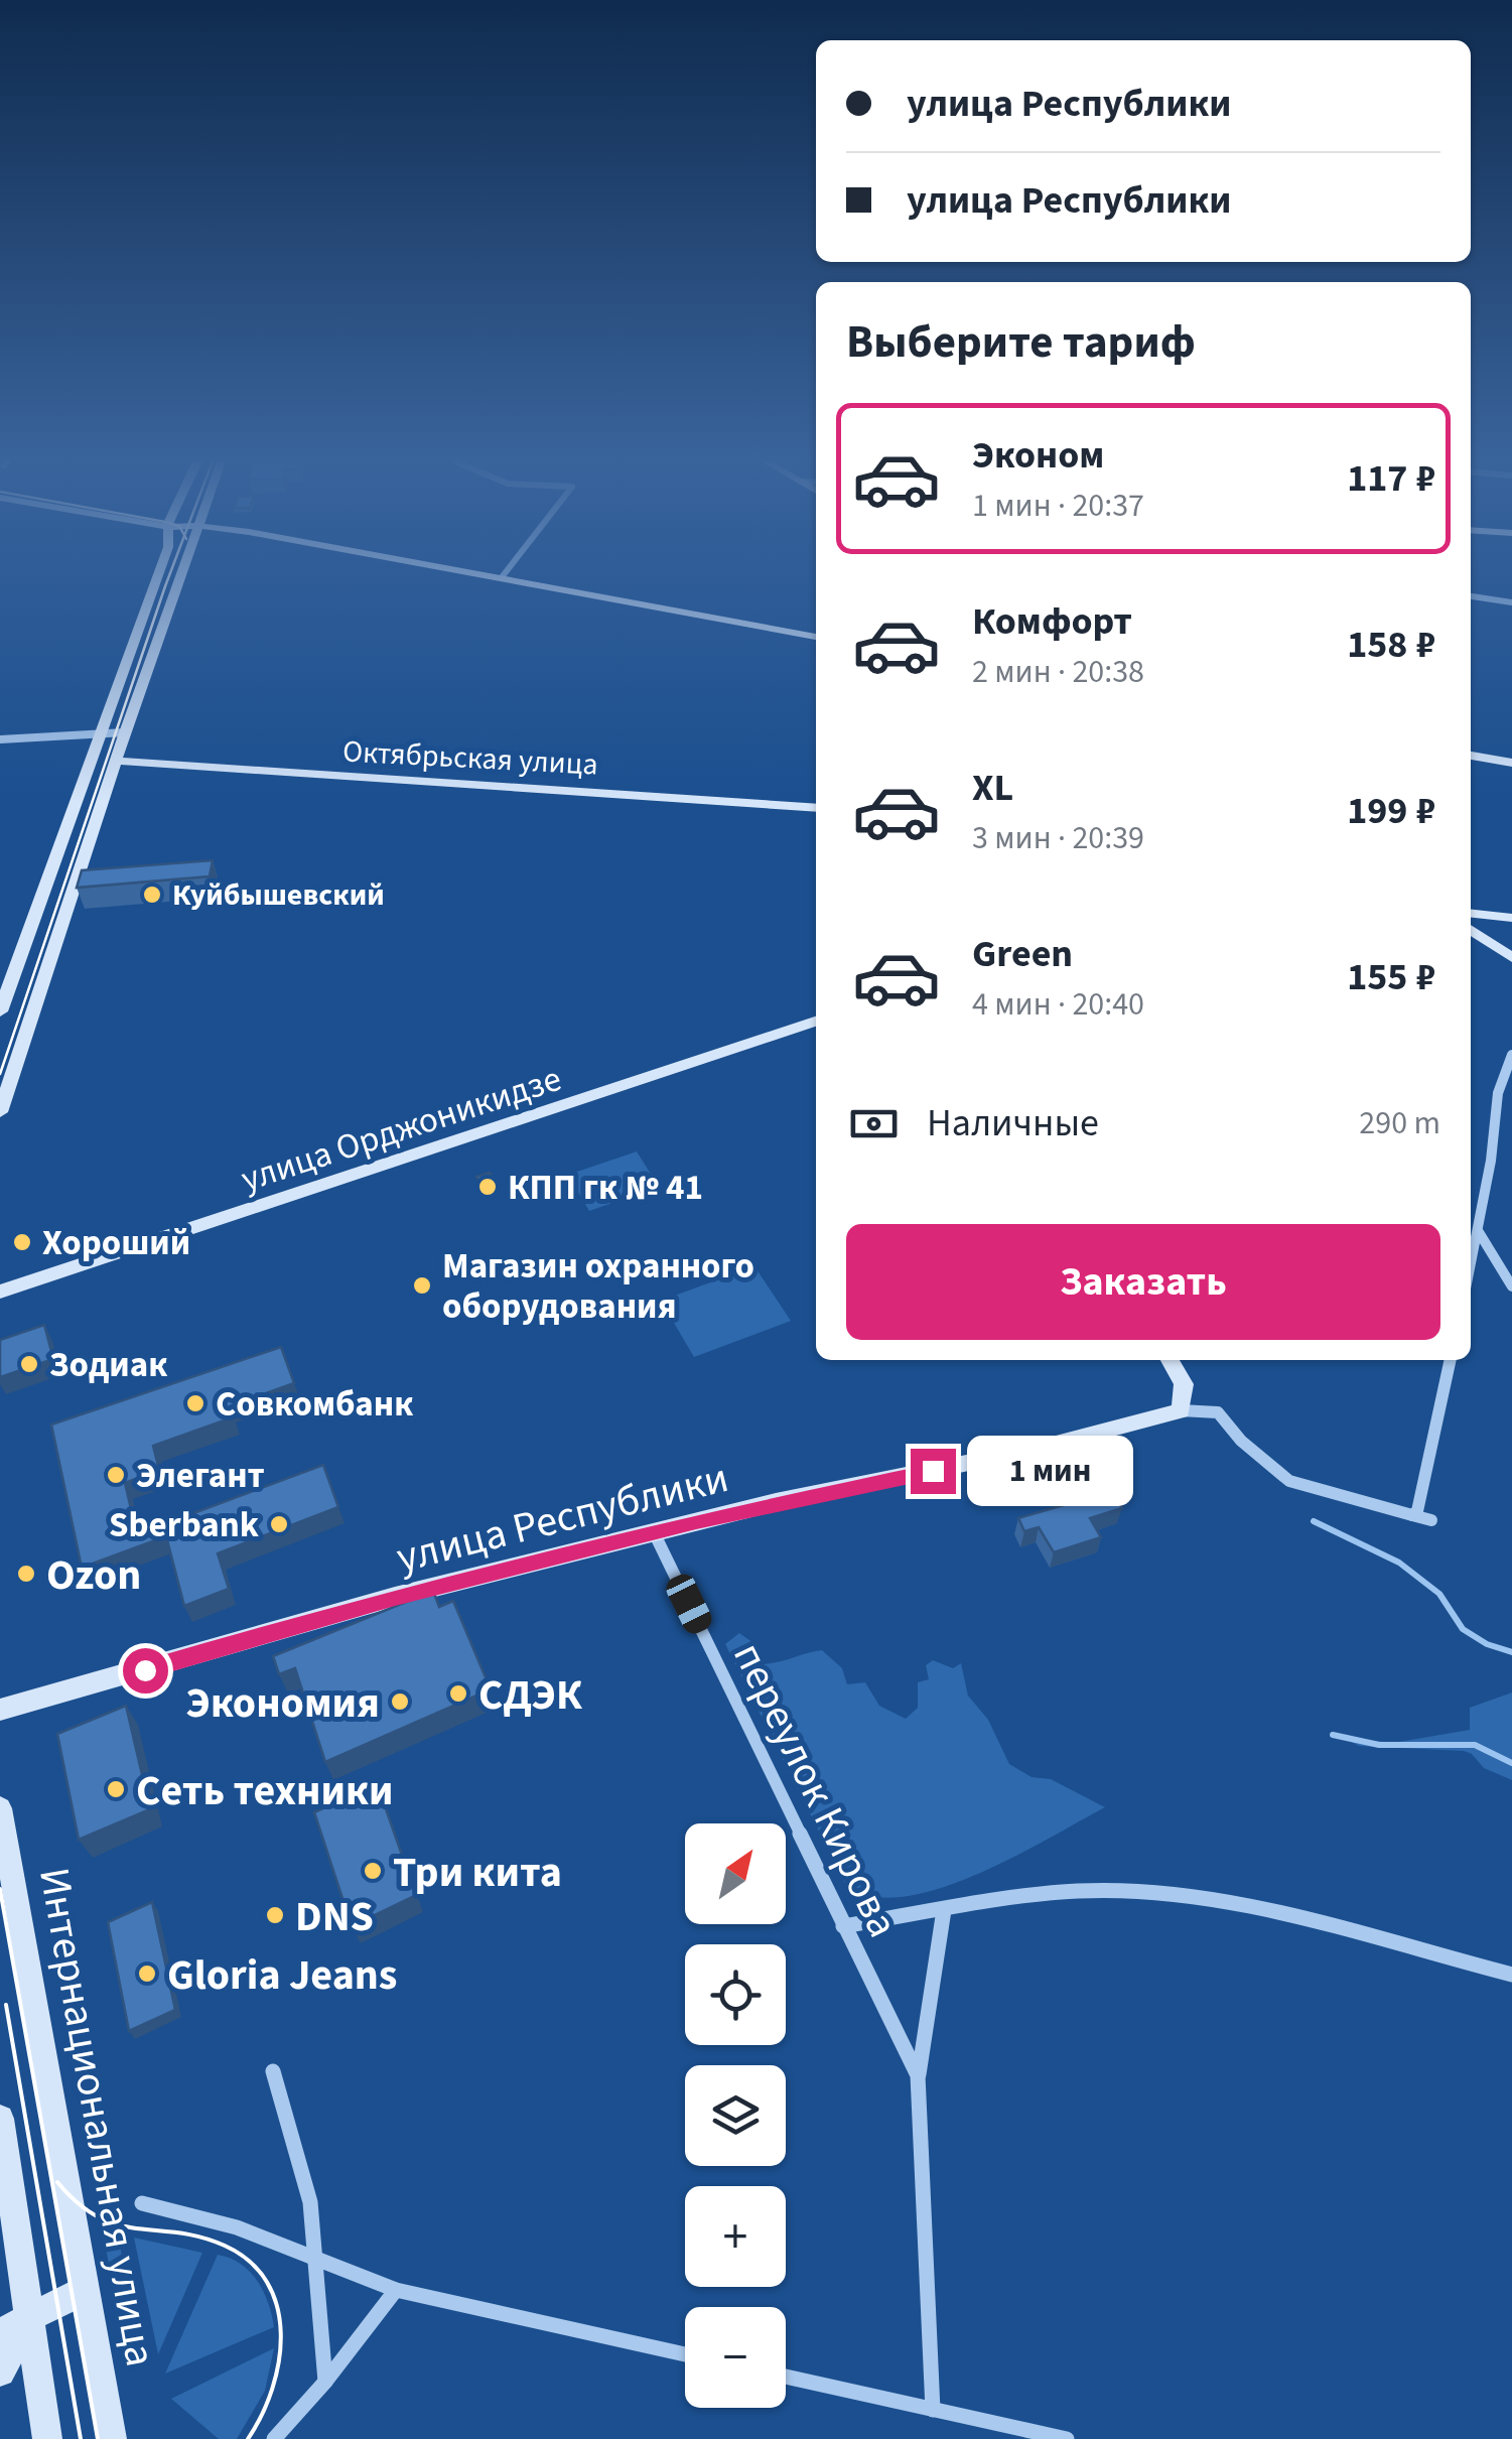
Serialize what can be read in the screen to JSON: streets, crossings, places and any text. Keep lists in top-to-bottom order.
{
  "streets": {
    "main road": [
      "Октябрьская улица",
      "улица Орджоникидзе",
      "улица Республики",
      "Интернациональная улица"
    ],
    "street": ["переулок Кирова"]
  },
  "crossings": [
    ["улица Республики", "переулок Кирова"]
  ],
  "places": [
    "Куйбышевский",
    "КПП гк № 41",
    "Хороший",
    "Магазин охранного оборудования",
    "Зодиак",
    "Совкомбанк",
    "Элегант",
    "Sberbank",
    "Ozon",
    "СДЭК",
    "Экономия",
    "Сеть техники",
    "Три кита",
    "DNS",
    "Gloria Jeans"
  ],
  "north": "top right",
  "page": {
    "banner": ["улица Республики", "улица Республики"],
    "heading": "Выберите тариф",
    "list": [
      {
        "name": "Эконом",
        "note": "1 мин · 20:37",
        "value": "117 ₽"
      },
      {
        "name": "Комфорт",
        "note": "2 мин · 20:38",
        "value": "158 ₽"
      },
      {
        "name": "XL",
        "note": "3 мин · 20:39",
        "value": "199 ₽"
      },
      {
        "name": "Green",
        "note": "4 мин · 20:40",
        "value": "155 ₽"
      }
    ],
    "pay": ["Наличные", "290 m"],
    "buttons": "Заказать",
    "bubble": "1 мин",
    "map_buttons": ["+", "−"]
  }
}
